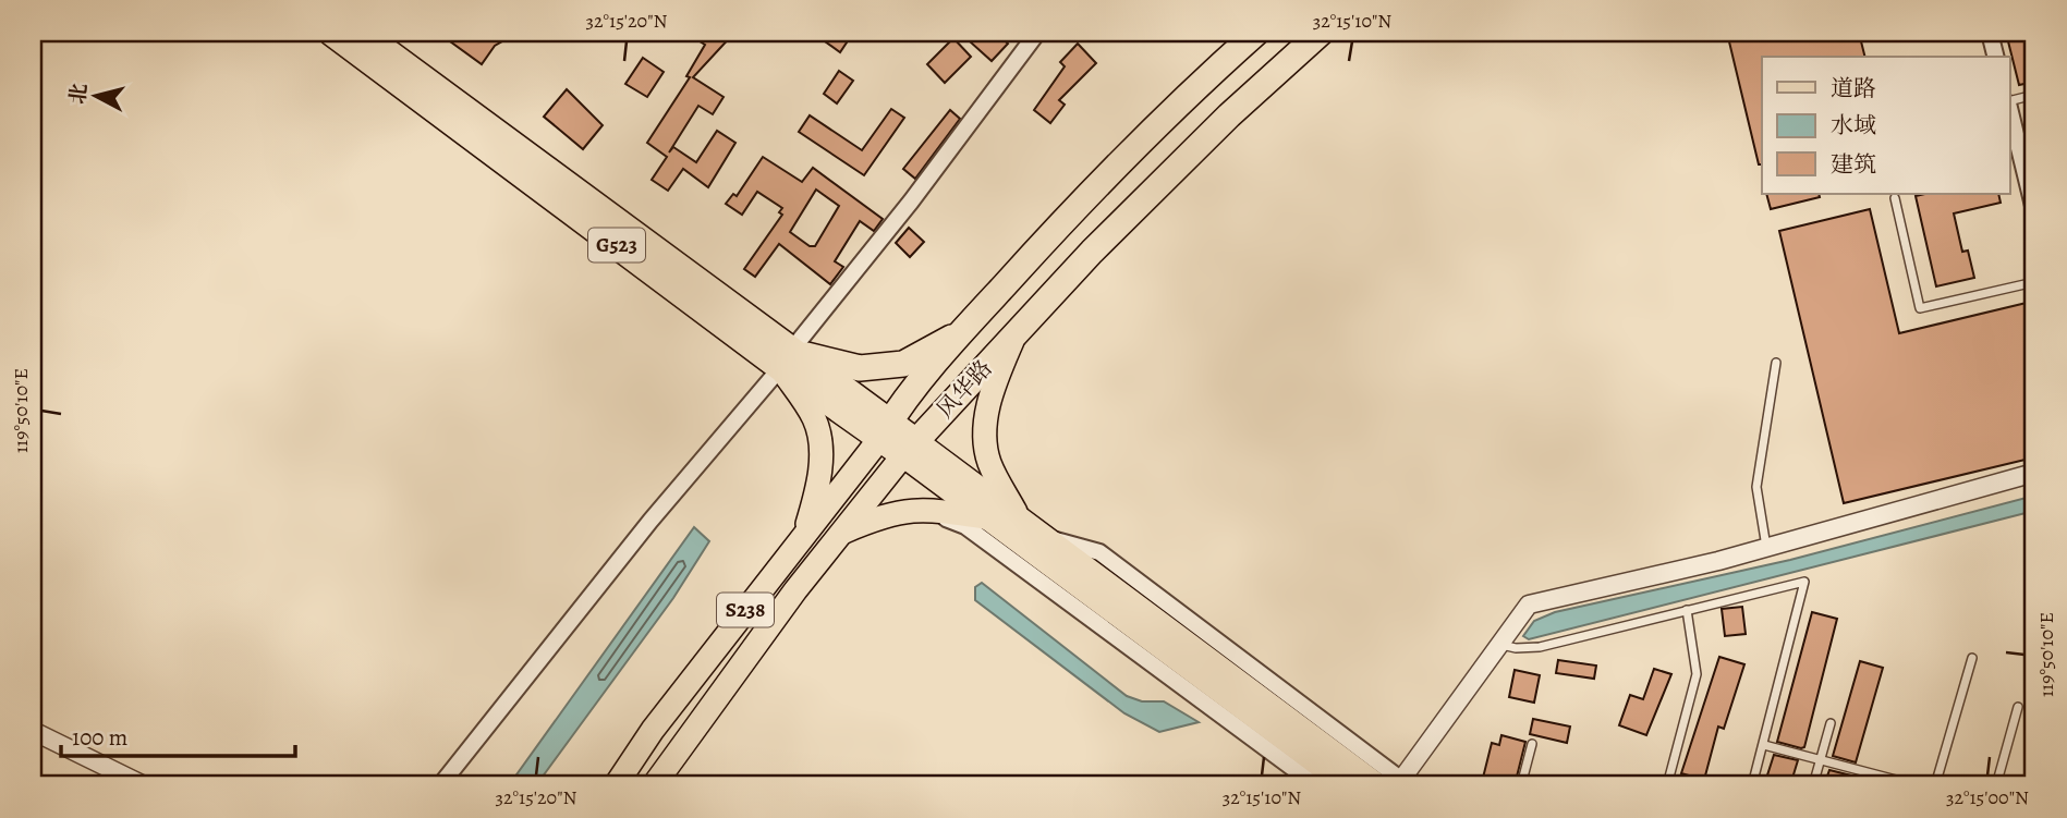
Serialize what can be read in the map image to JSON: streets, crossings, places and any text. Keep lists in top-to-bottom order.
{
  "streets": {
    "highway": ["G523", "风华路"],
    "main road": ["S238"]
  },
  "crossings": [
    ["G523", "风华路"]
  ],
  "legend": ["道路", "水域", "建筑"],
  "scale_bar": "100 m",
  "north": "left",
  "coordinates": [
    "32°15'20\"N",
    "32°15'10\"N",
    "119°50'10\"E",
    "32°15'00\"N"
  ]
}
